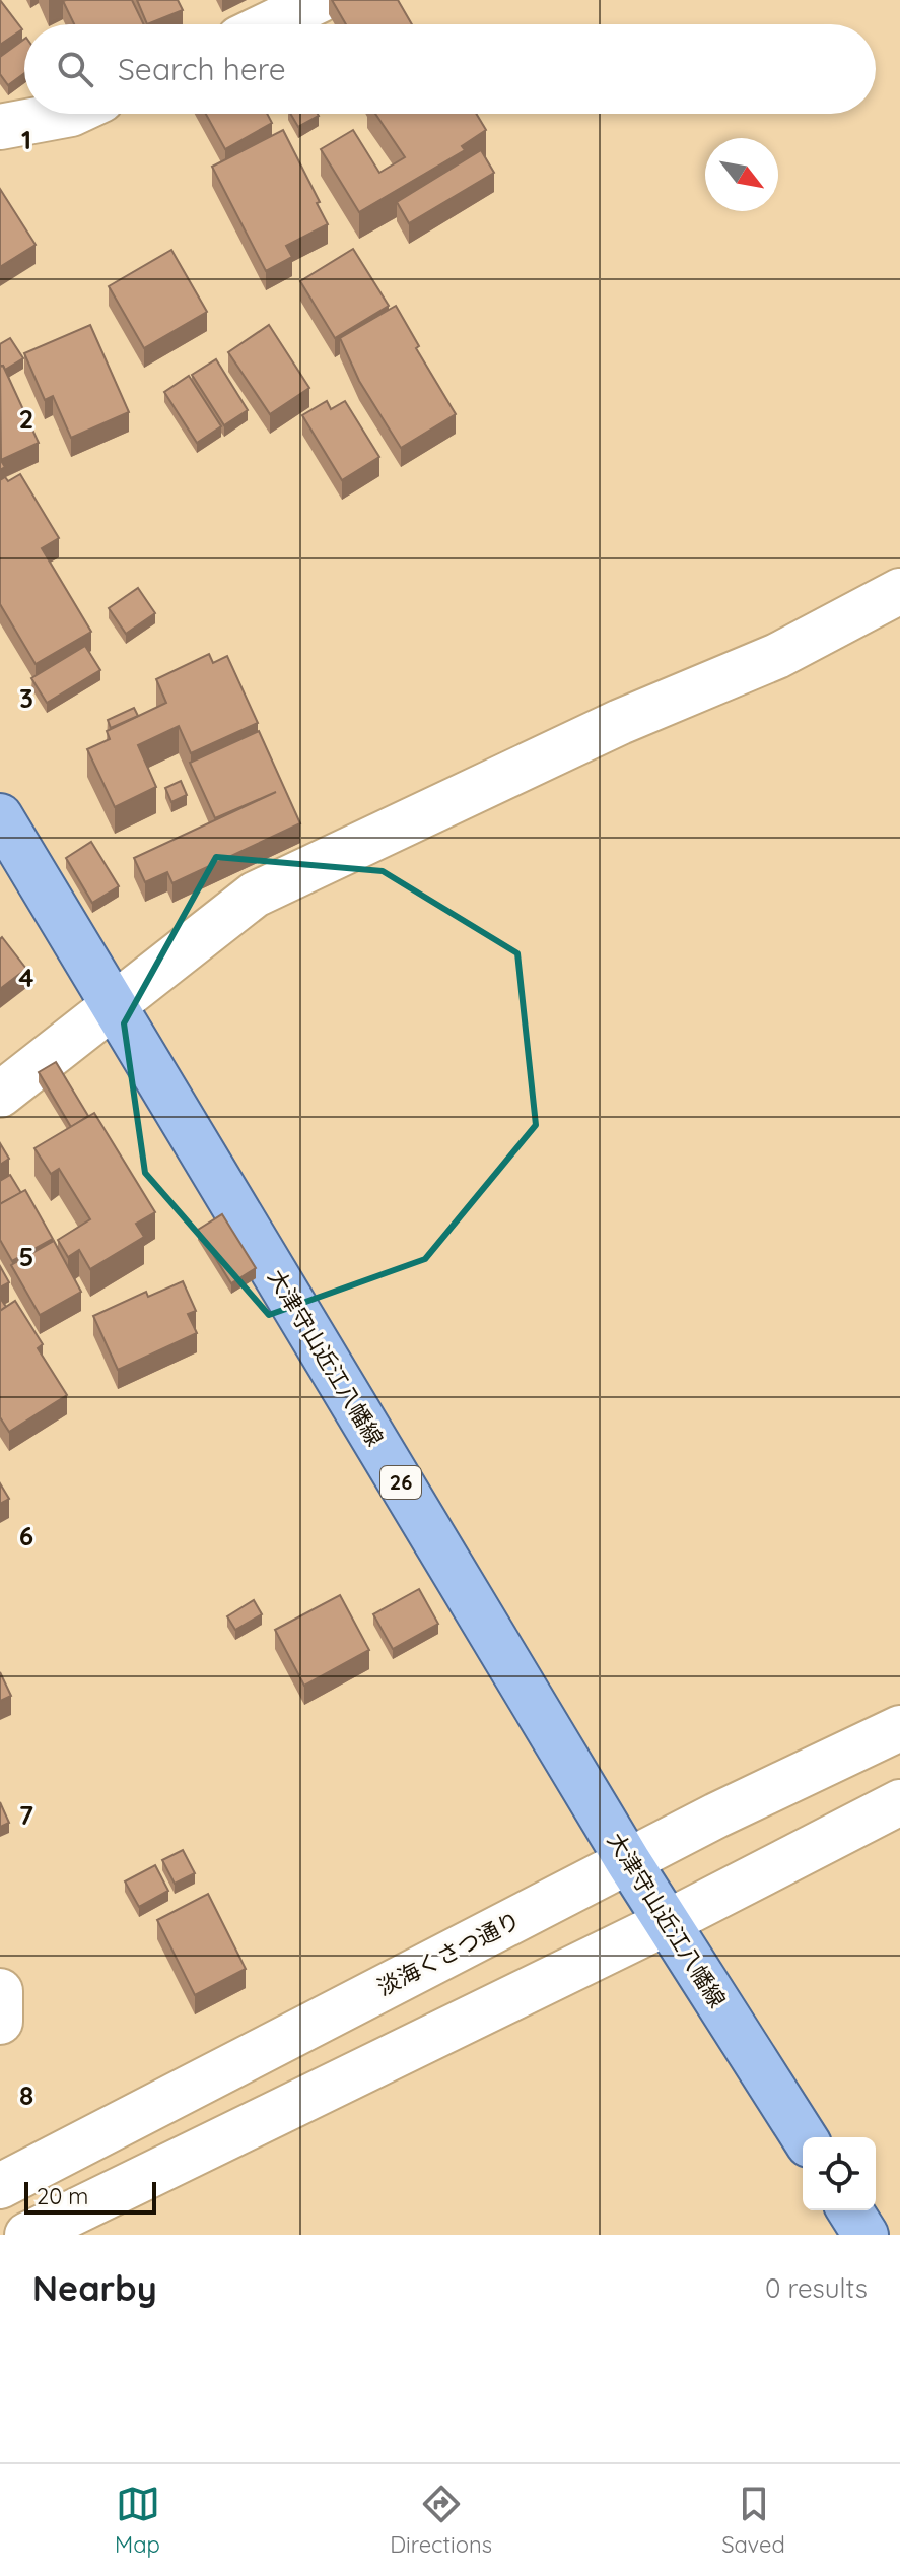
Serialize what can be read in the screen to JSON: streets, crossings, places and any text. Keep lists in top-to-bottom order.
{
  "streets": {
    "main road": ["大津守山近江八幡線", "26"],
    "street": ["淡海くさつ通り"]
  },
  "crossings": [
    ["大津守山近江八幡線", "淡海くさつ通り"]
  ],
  "scale_bar": "20 m",
  "north": "bottom right",
  "page": {
    "search": "Search here",
    "scale": "20 m",
    "heading": ["Nearby", "0 results"],
    "nav": ["Map", "Directions", "Saved"]
  },
  "grid": {
    "rows": [
      "1",
      "2",
      "3",
      "4",
      "5",
      "6",
      "7",
      "8"
    ]
  }
}
